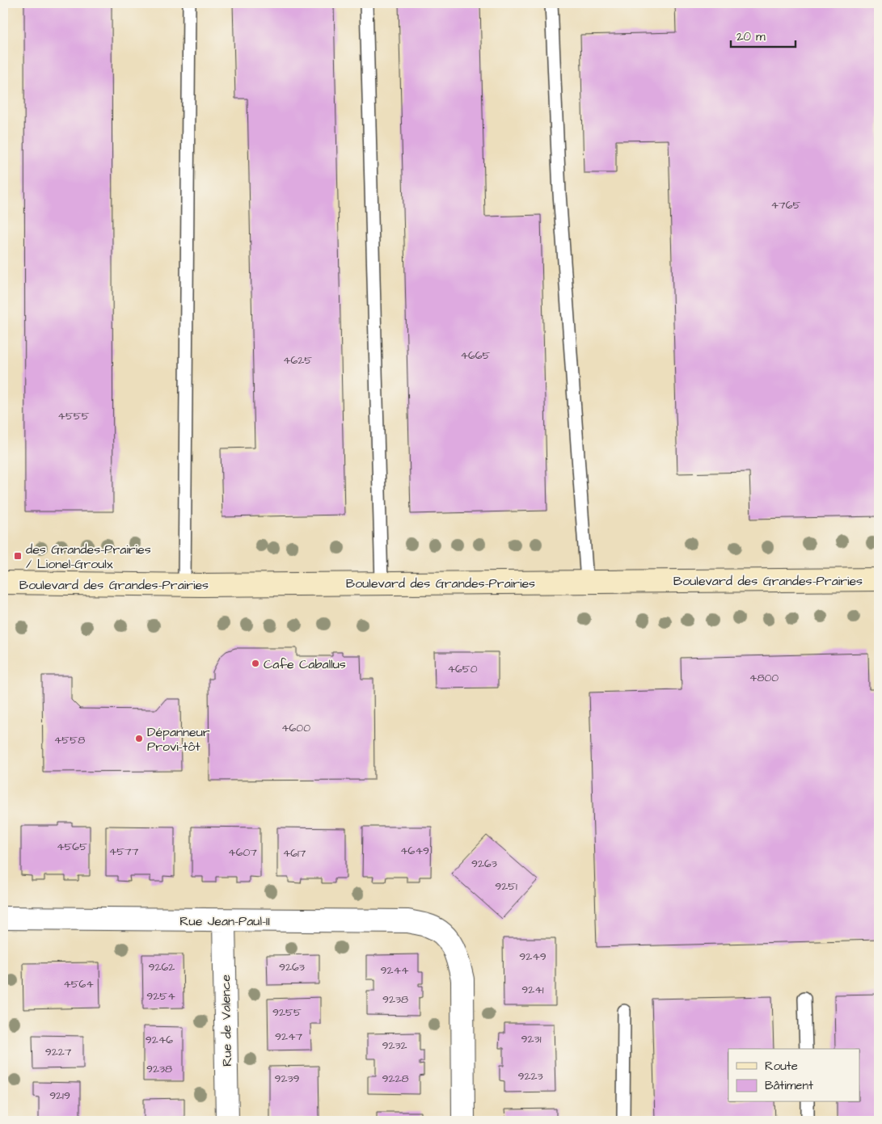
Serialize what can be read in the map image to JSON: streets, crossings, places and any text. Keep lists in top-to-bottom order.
{
  "streets": {
    "main road": ["Boulevard des Grandes-Prairies"],
    "street": ["Rue Jean-Paul-II", "Rue de Valence"]
  },
  "crossings": [
    ["Rue Jean-Paul-II", "Rue de Valence"]
  ],
  "places": {
    "transit": ["des Grandes-Prairies / Lionel-Groulx"],
    "other": ["Cafe Caballus", "Dépanneur Provi-tôt"]
  },
  "house_numbers": [
    "4765",
    "4665",
    "4625",
    "4555",
    "4650",
    "4800",
    "4600",
    "4558",
    "4565",
    "4649",
    "4577",
    "4607",
    "4617",
    "9263",
    "9251",
    "9249",
    "9262",
    "9263",
    "9244",
    "4564",
    "9241",
    "9254",
    "9238",
    "9255",
    "9247",
    "9231",
    "9246",
    "9232",
    "9227",
    "9238",
    "9223",
    "9239",
    "9228",
    "9219"
  ],
  "legend": ["Route", "Bâtiment"],
  "scale_bar": "20 m"
}
